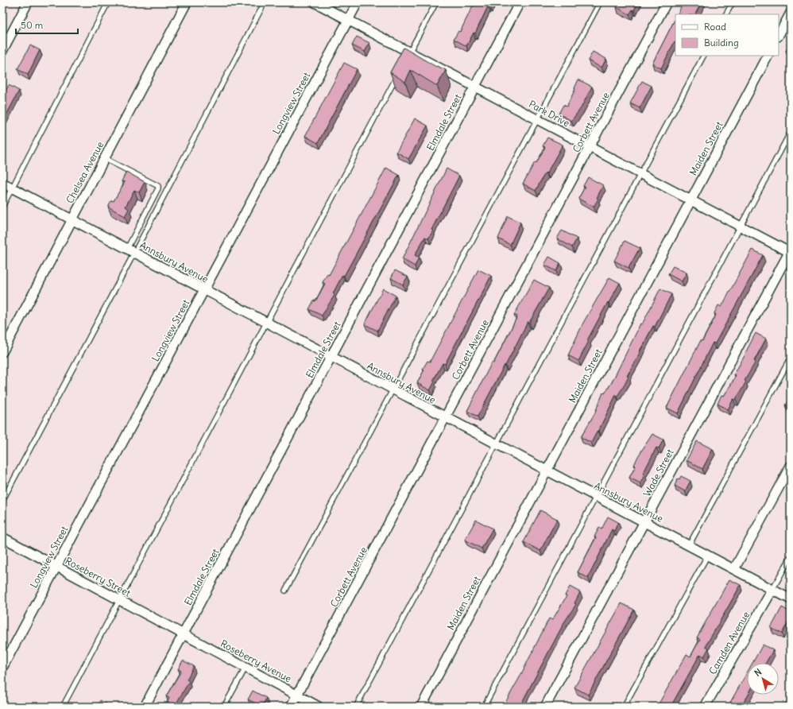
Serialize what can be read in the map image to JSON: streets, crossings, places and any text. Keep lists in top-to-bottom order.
{
  "streets": {
    "street": [
      "Longview Street",
      "Park Drive",
      "Elmdale Street",
      "Corbett Avenue",
      "Maiden Street",
      "Chelsea Avenue",
      "Annsbury Avenue",
      "Wade Street",
      "Roseberry Street",
      "Camden Avenue",
      "Roseberry Avenue"
    ]
  },
  "crossings": [
    ["Longview Street", "Park Drive"],
    ["Longview Street", "Annsbury Avenue"],
    ["Longview Street", "Roseberry Street"],
    ["Park Drive", "Elmdale Street"],
    ["Park Drive", "Corbett Avenue"],
    ["Park Drive", "Maiden Street"],
    ["Park Drive", "Wade Street"],
    ["Elmdale Street", "Annsbury Avenue"],
    ["Elmdale Street", "Roseberry Street"],
    ["Elmdale Street", "Roseberry Avenue"],
    ["Corbett Avenue", "Annsbury Avenue"],
    ["Corbett Avenue", "Roseberry Avenue"],
    ["Maiden Street", "Annsbury Avenue"],
    ["Chelsea Avenue", "Annsbury Avenue"],
    ["Annsbury Avenue", "Wade Street"],
    ["Annsbury Avenue", "Camden Avenue"],
    ["Roseberry Street", "Roseberry Avenue"]
  ],
  "legend": ["Road", "Building"],
  "scale_bar": "50 m",
  "north": "top left"
}
